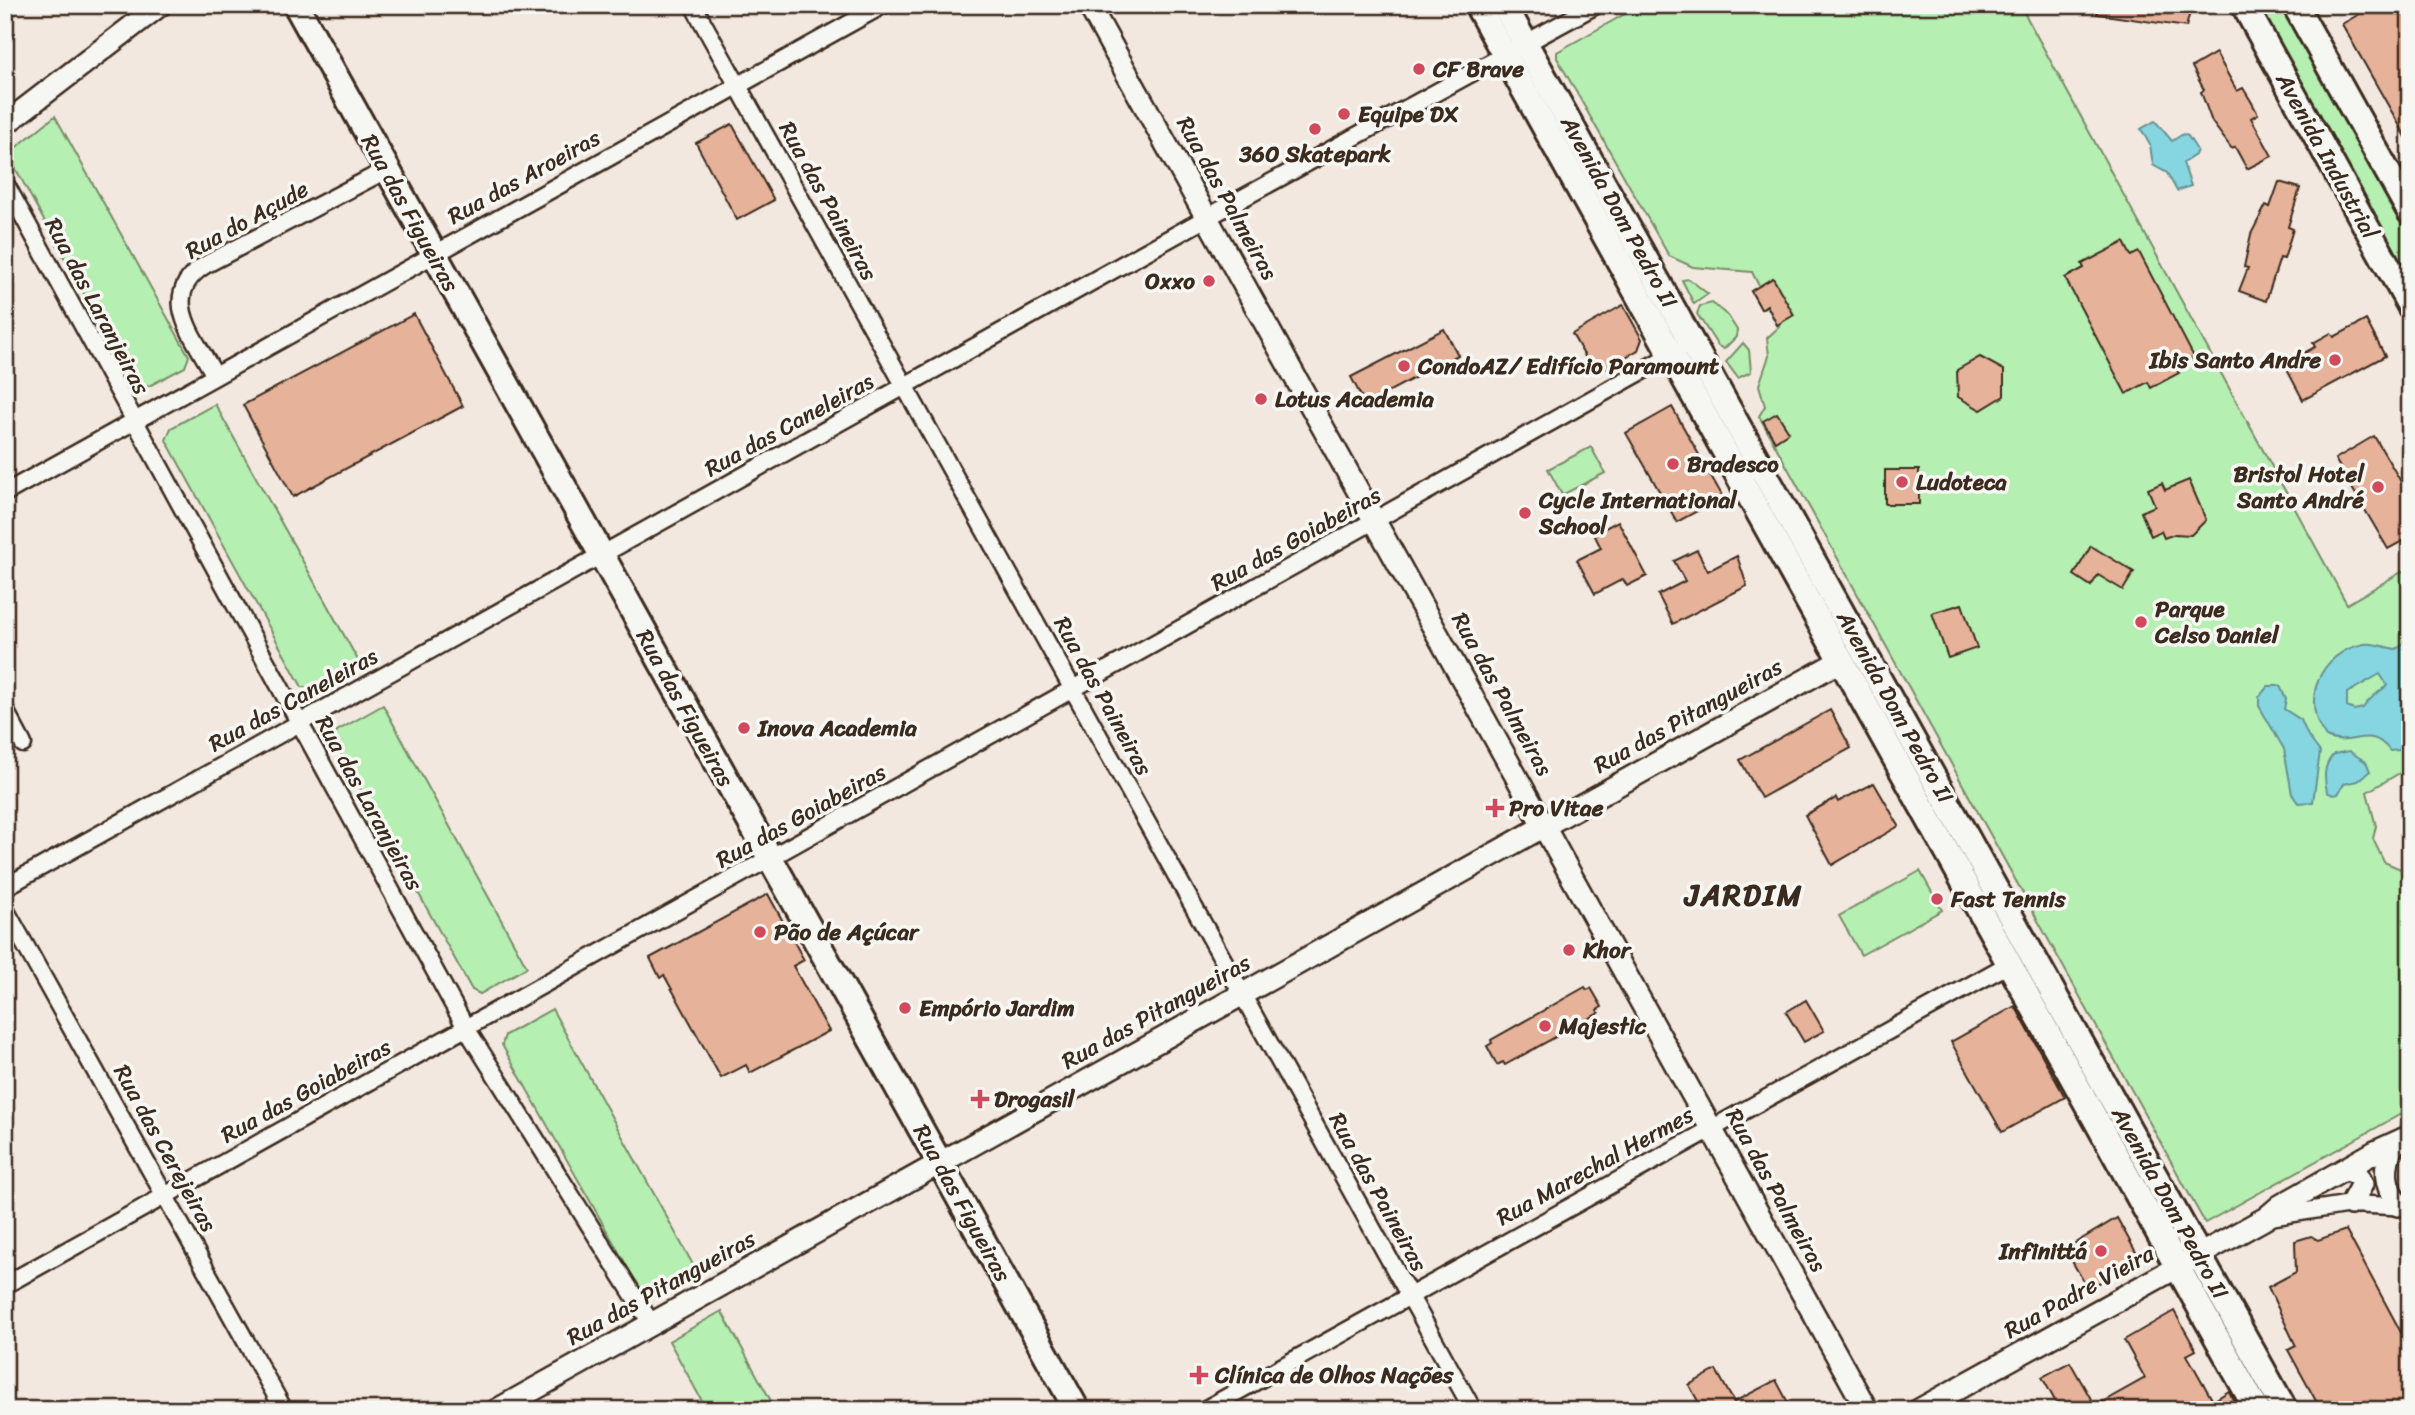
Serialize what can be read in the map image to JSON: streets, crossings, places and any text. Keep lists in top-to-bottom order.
{
  "streets": {
    "main road": ["Avenida Industrial", "Avenida Dom Pedro II", "Rua das Figueiras"],
    "street": [
      "Rua das Aroeiras",
      "Rua das Palmeiras",
      "Rua das Paineiras",
      "Rua do Açude",
      "Rua das Laranjeiras",
      "Rua das Caneleiras",
      "Rua das Goiabeiras",
      "Rua das Pitangueiras",
      "Rua das Cerejeiras",
      "Rua Marechal Hermes",
      "Rua Padre Vieira"
    ]
  },
  "crossings": [
    ["Rua das Aroeiras", "Rua das Paineiras"],
    ["Rua das Aroeiras", "Rua das Figueiras"],
    ["Rua das Aroeiras", "Rua do Açude"],
    ["Rua das Aroeiras", "Rua das Laranjeiras"],
    ["Rua das Palmeiras", "Rua das Caneleiras"],
    ["Rua das Palmeiras", "Rua das Goiabeiras"],
    ["Rua das Palmeiras", "Rua das Pitangueiras"],
    ["Rua das Palmeiras", "Rua Marechal Hermes"],
    ["Rua das Paineiras", "Rua das Caneleiras"],
    ["Rua das Paineiras", "Rua das Goiabeiras"],
    ["Rua das Paineiras", "Rua das Pitangueiras"],
    ["Rua das Paineiras", "Rua Marechal Hermes"],
    ["Avenida Dom Pedro II", "Rua das Caneleiras"],
    ["Avenida Dom Pedro II", "Rua das Goiabeiras"],
    ["Avenida Dom Pedro II", "Rua das Pitangueiras"],
    ["Avenida Dom Pedro II", "Rua Marechal Hermes"],
    ["Avenida Dom Pedro II", "Rua Padre Vieira"],
    ["Rua das Figueiras", "Rua do Açude"],
    ["Rua das Figueiras", "Rua das Caneleiras"],
    ["Rua das Figueiras", "Rua das Goiabeiras"],
    ["Rua das Figueiras", "Rua das Pitangueiras"],
    ["Rua das Laranjeiras", "Rua das Caneleiras"],
    ["Rua das Laranjeiras", "Rua das Goiabeiras"],
    ["Rua das Laranjeiras", "Rua das Pitangueiras"],
    ["Rua das Goiabeiras", "Rua das Cerejeiras"]
  ],
  "districts": ["JARDIM"],
  "places": {
    "other": [
      "CF Brave",
      "Equipe DX",
      "360 Skatepark",
      "Oxxo",
      "Ibis Santo Andre",
      "CondoAZ/ Edifício Paramount",
      "Lotus Academia",
      "Bradesco",
      "Ludoteca",
      "Bristol Hotel Santo André",
      "Cycle International School",
      "Parque Celso Daniel",
      "Inova Academia",
      "Fast Tennis",
      "Pão de Açúcar",
      "Khor",
      "Empório Jardim",
      "Majestic",
      "Infinittá"
    ],
    "health": ["Pro Vitae", "Drogasil", "Clínica de Olhos Nações"]
  }
}
